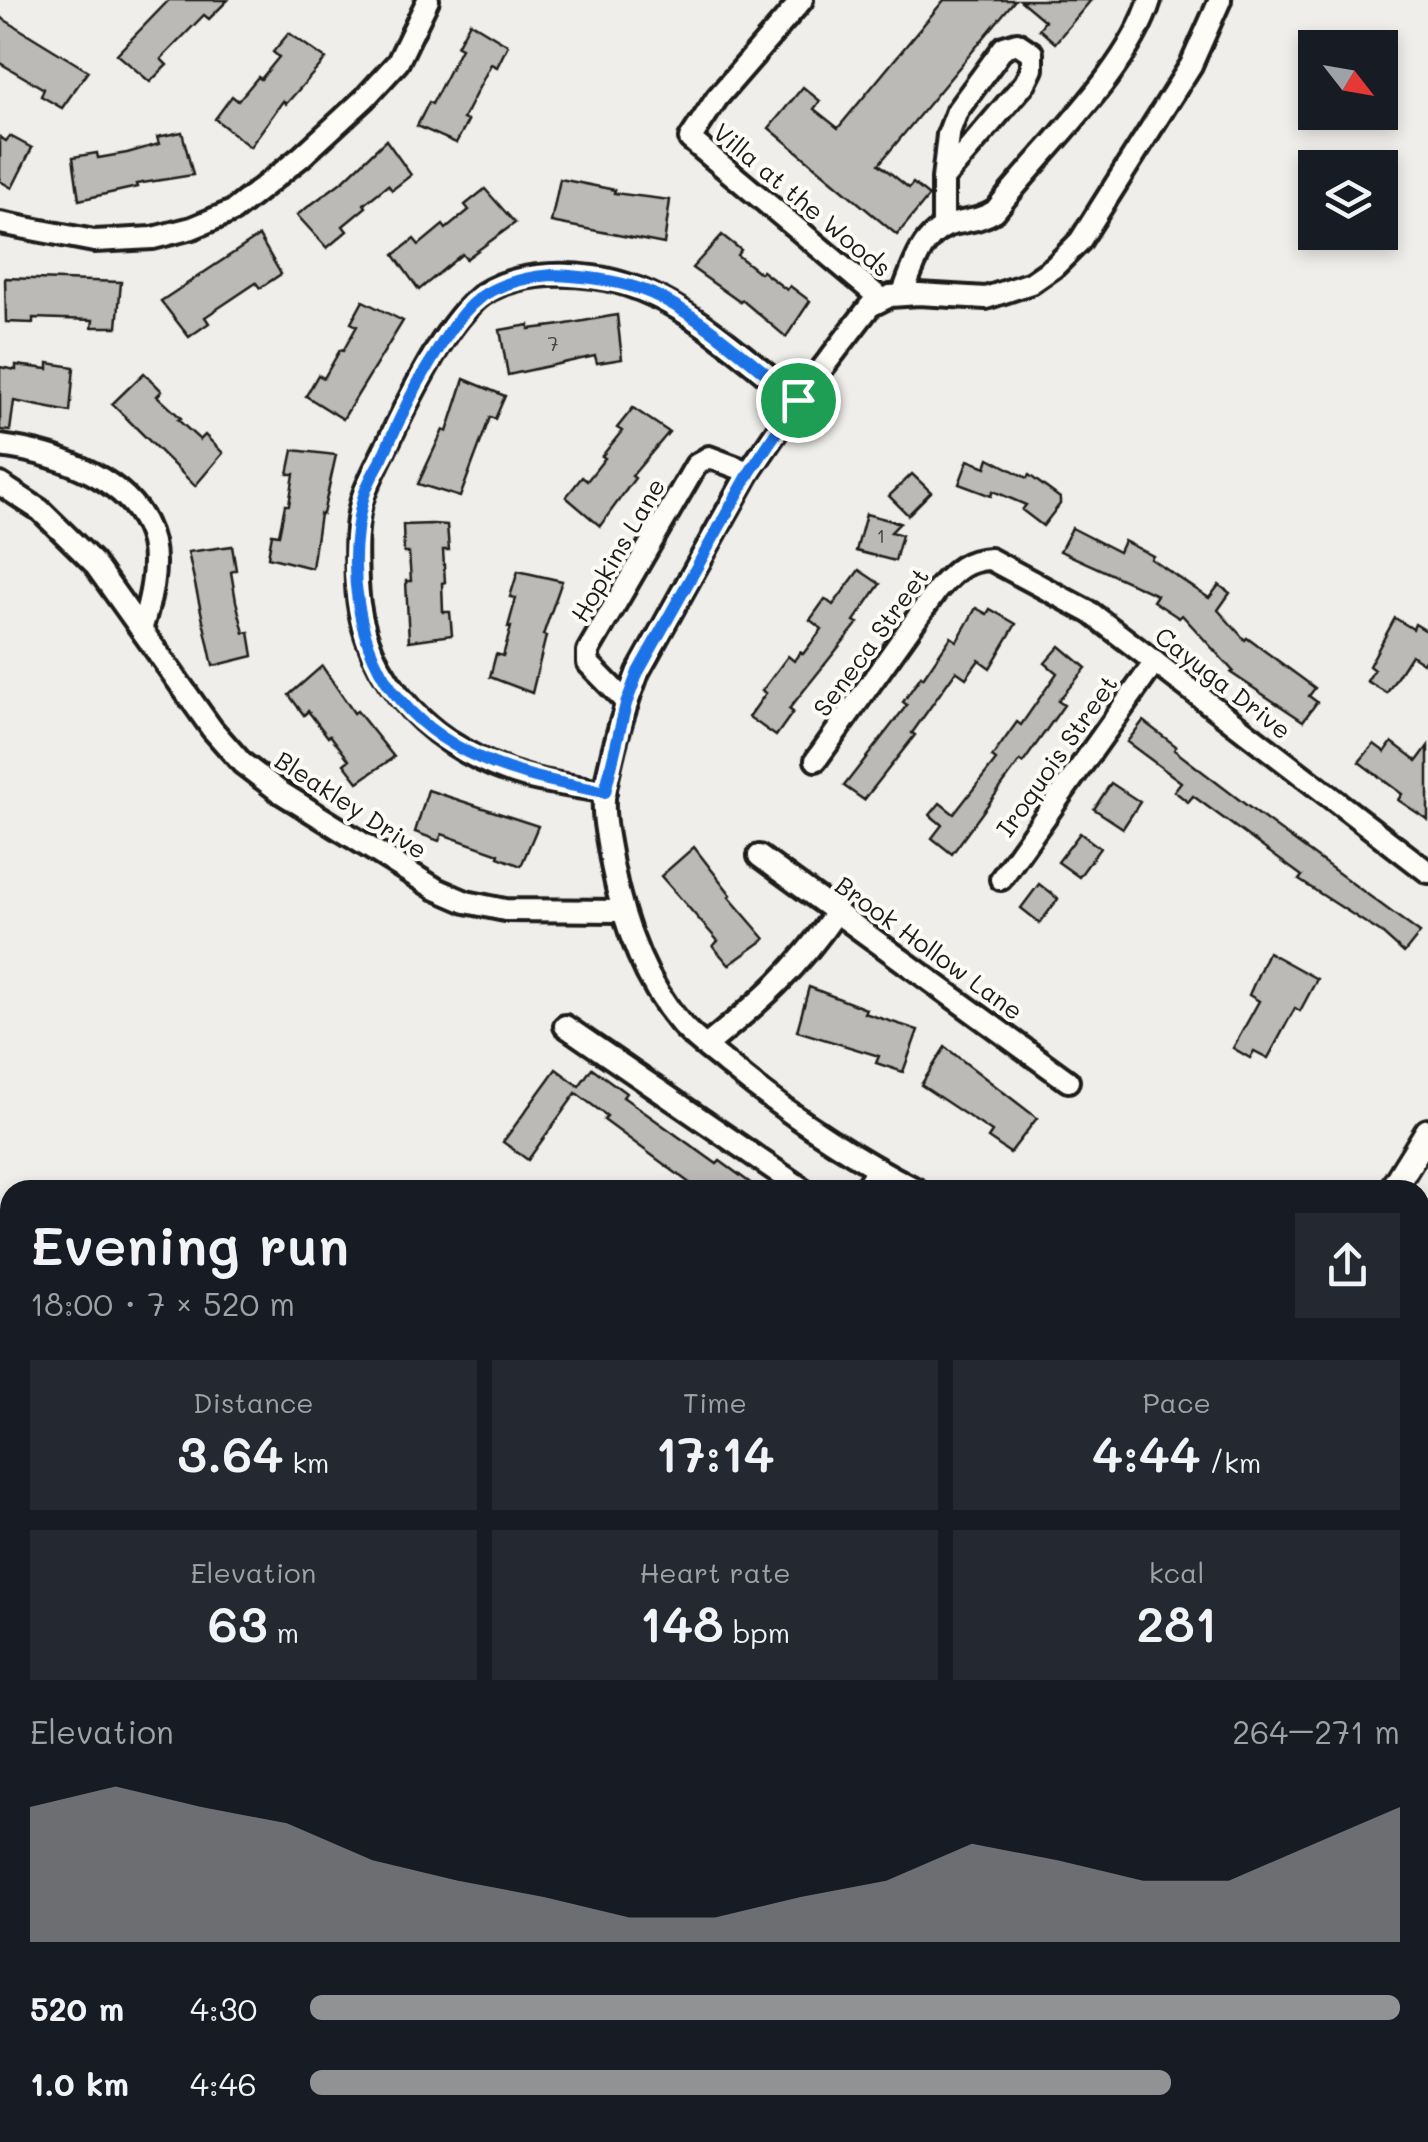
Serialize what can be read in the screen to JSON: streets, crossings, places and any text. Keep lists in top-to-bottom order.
{
  "streets": {
    "street": [
      "Villa at the Woods",
      "Hopkins Lane",
      "Seneca Street",
      "Cayuga Drive",
      "Iroquois Street",
      "Bleakley Drive",
      "Brook Hollow Lane"
    ]
  },
  "crossings": [
    ["Seneca Street", "Cayuga Drive"],
    ["Cayuga Drive", "Iroquois Street"]
  ],
  "house_numbers": ["7", "1"],
  "north": "bottom right",
  "page": {
    "heading": ["Evening run", "18:00 · 7 × 520 m"],
    "stats": [
      ["Distance", "3.64 km"],
      ["Time", "17:14"],
      ["Pace", "4:44 /km"],
      ["Elevation", "63 m"],
      ["Heart rate", "148 bpm"],
      ["kcal", "281"]
    ],
    "chart": ["Elevation", "264–271 m"],
    "list": [
      {
        "name": "520 m",
        "note": "4:30"
      },
      {
        "name": "1.0 km",
        "note": "4:46"
      }
    ]
  }
}
